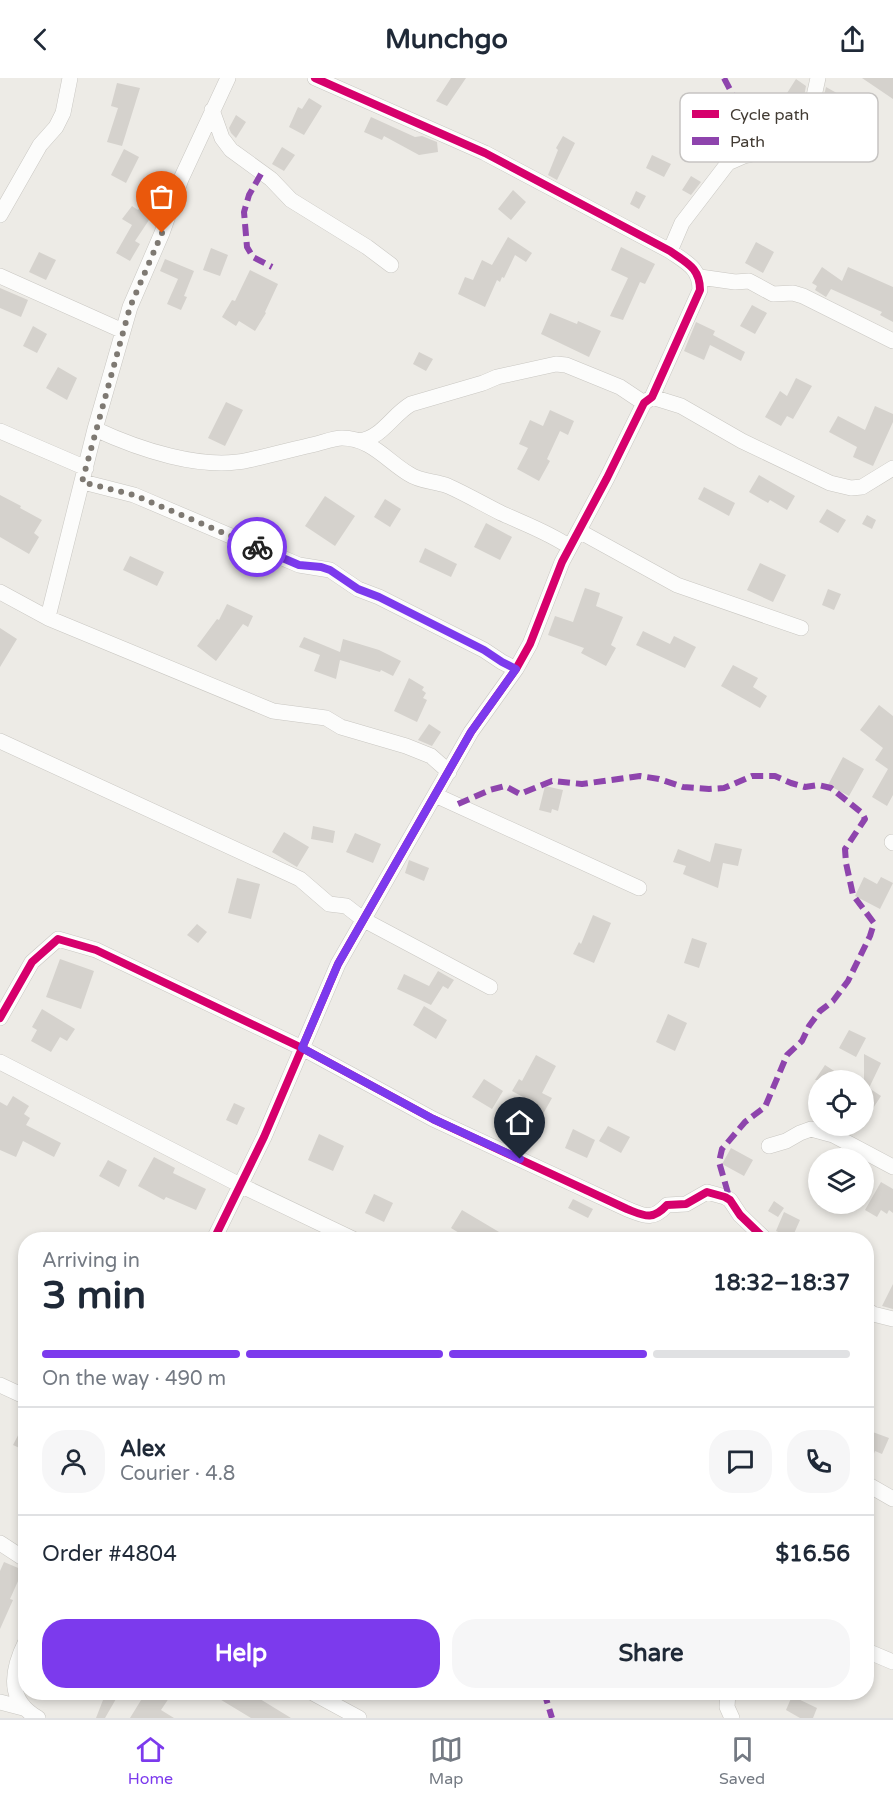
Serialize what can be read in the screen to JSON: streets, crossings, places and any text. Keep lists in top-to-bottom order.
{
  "legend": ["Cycle path", "Path"],
  "page": {
    "header": "Munchgo",
    "heading": ["3 min", "Arriving in", "18:32–18:37"],
    "panel": [
      "Alex",
      "Courier · 4.8",
      "Order #4804",
      "$16.56"
    ],
    "bar": "On the way · 490 m",
    "buttons": ["Help", "Share"],
    "tabs": ["Home", "Map", "Saved"]
  }
}
